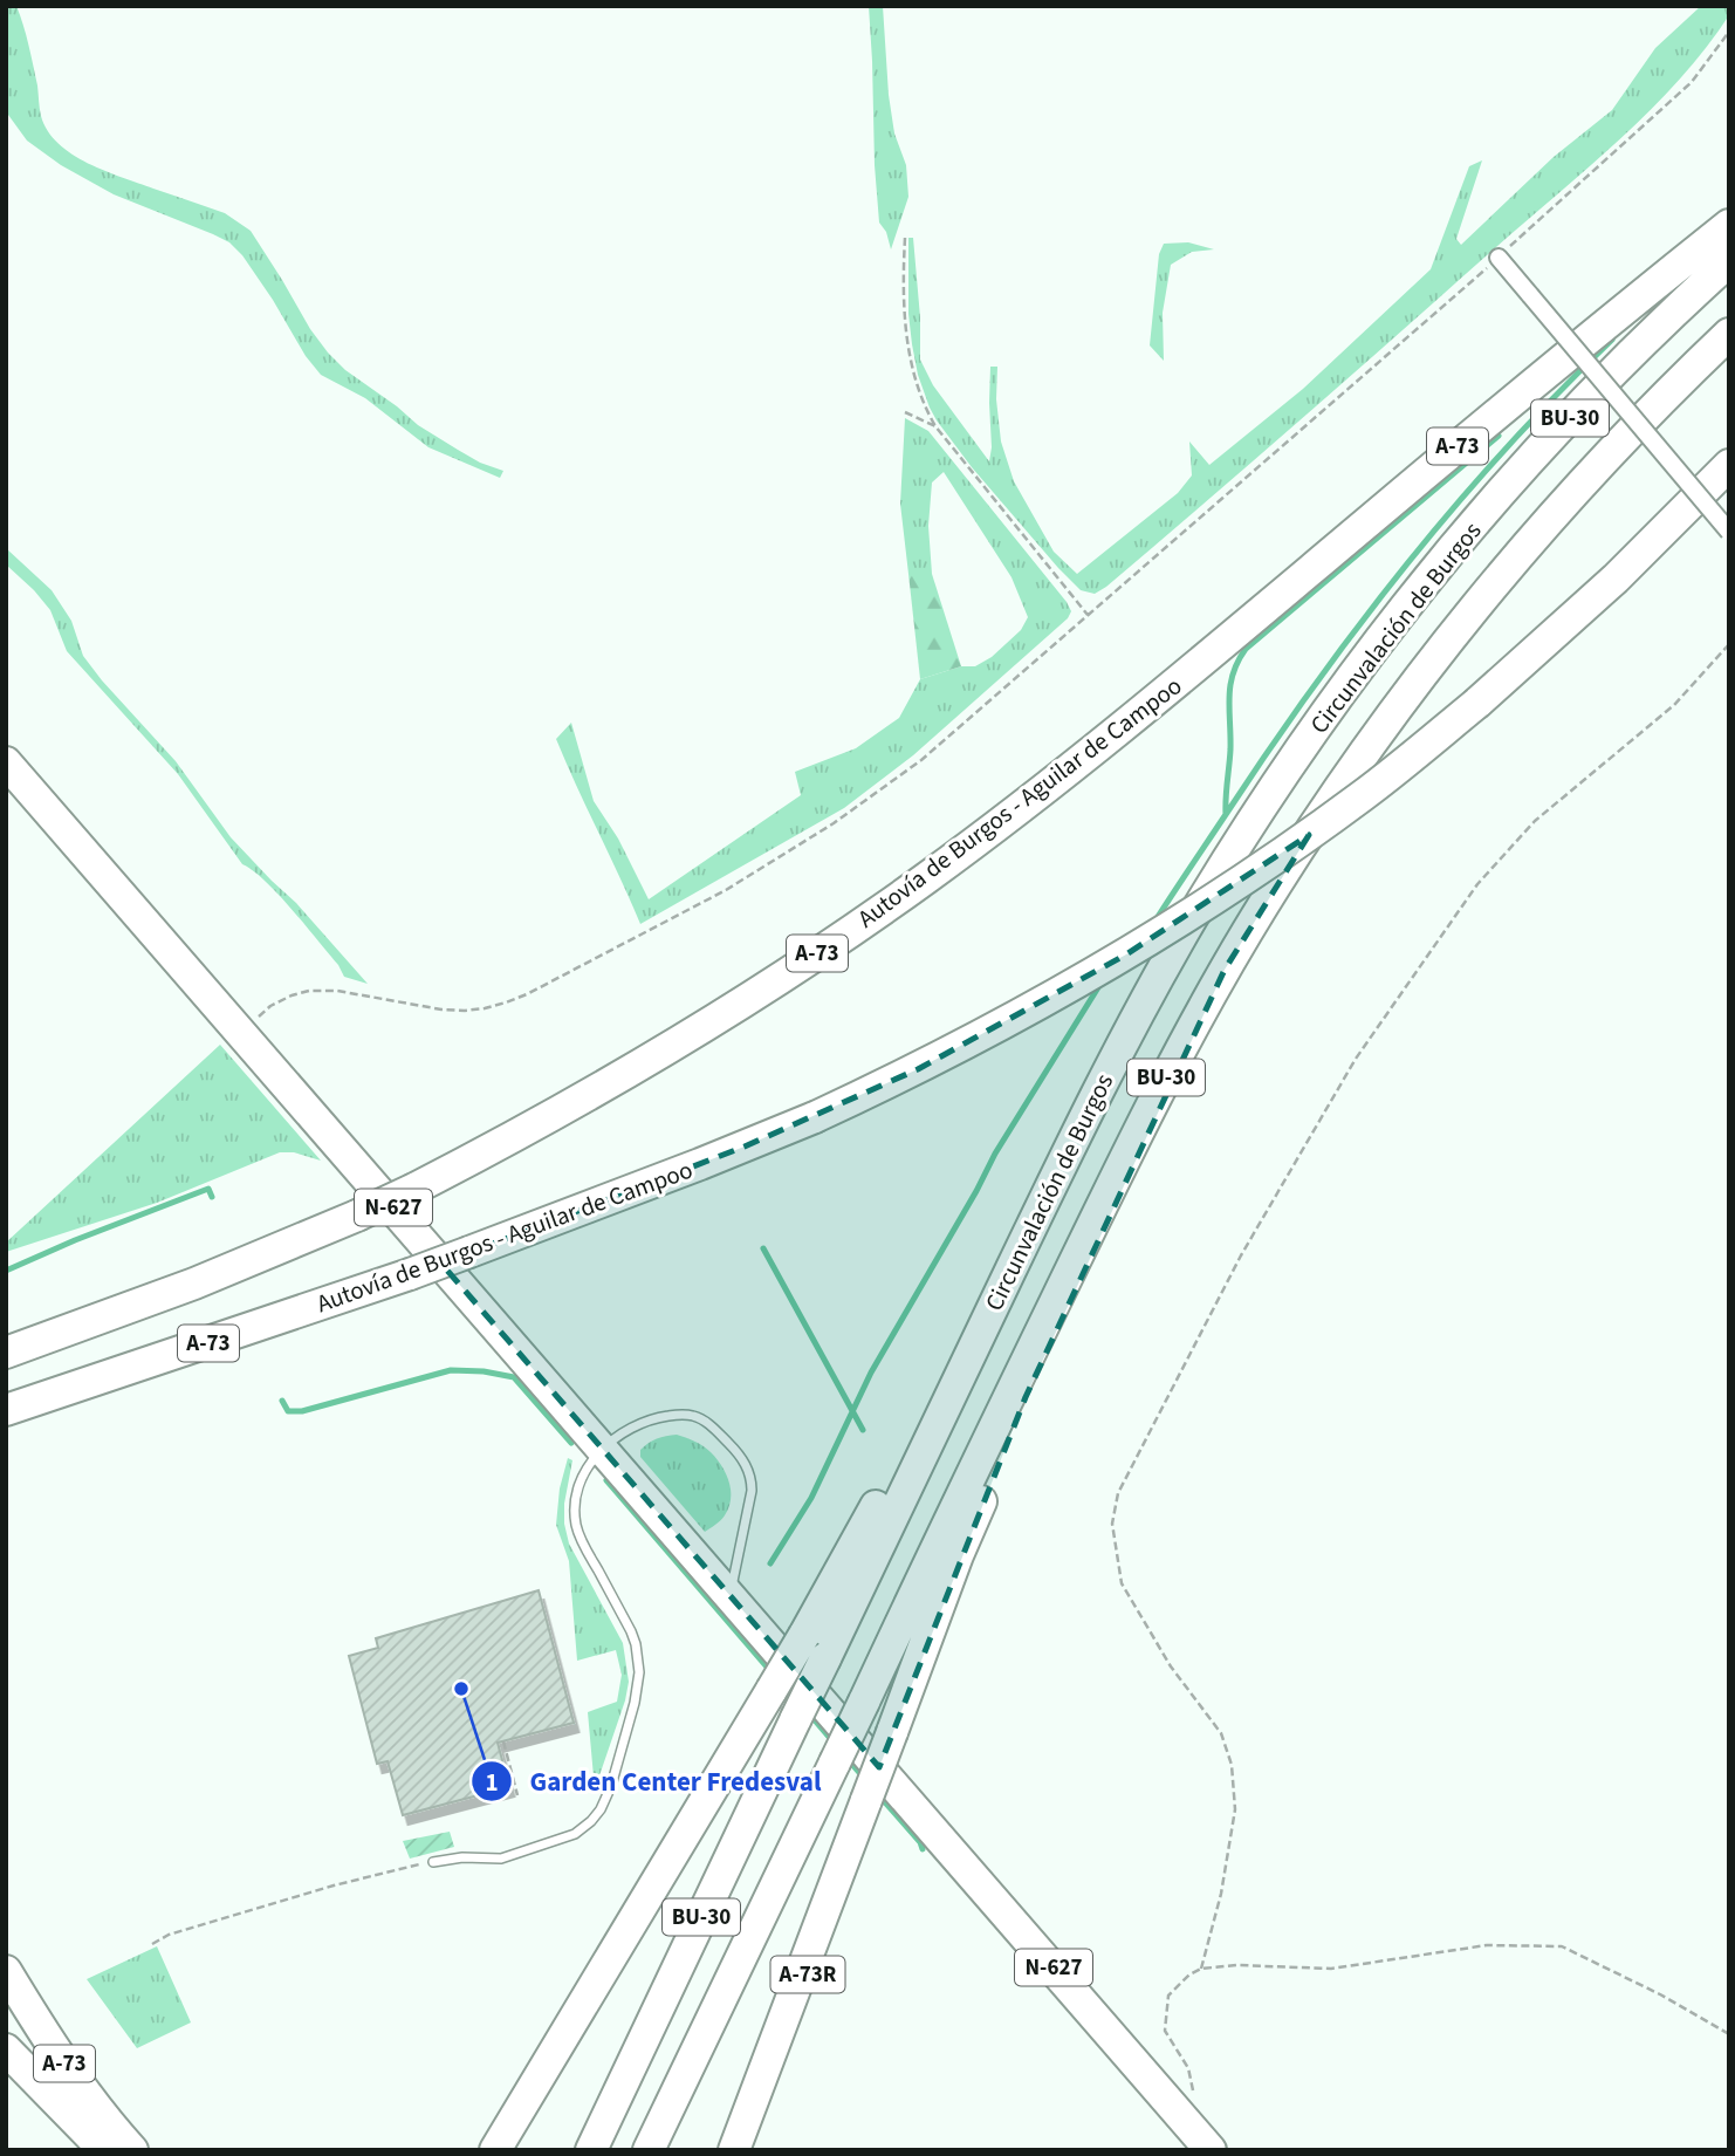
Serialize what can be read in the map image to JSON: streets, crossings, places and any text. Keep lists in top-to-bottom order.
{
  "streets": {
    "highway": [
      "BU-30",
      "A-73",
      "Circunvalación de Burgos",
      "Autovía de Burgos - Aguilar de Campoo",
      "N-627",
      "A-73R"
    ]
  },
  "crossings": [
    ["BU-30", "Circunvalación de Burgos"],
    ["BU-30", "A-73R"]
  ],
  "places": ["Garden Center Fredesval"]
}
